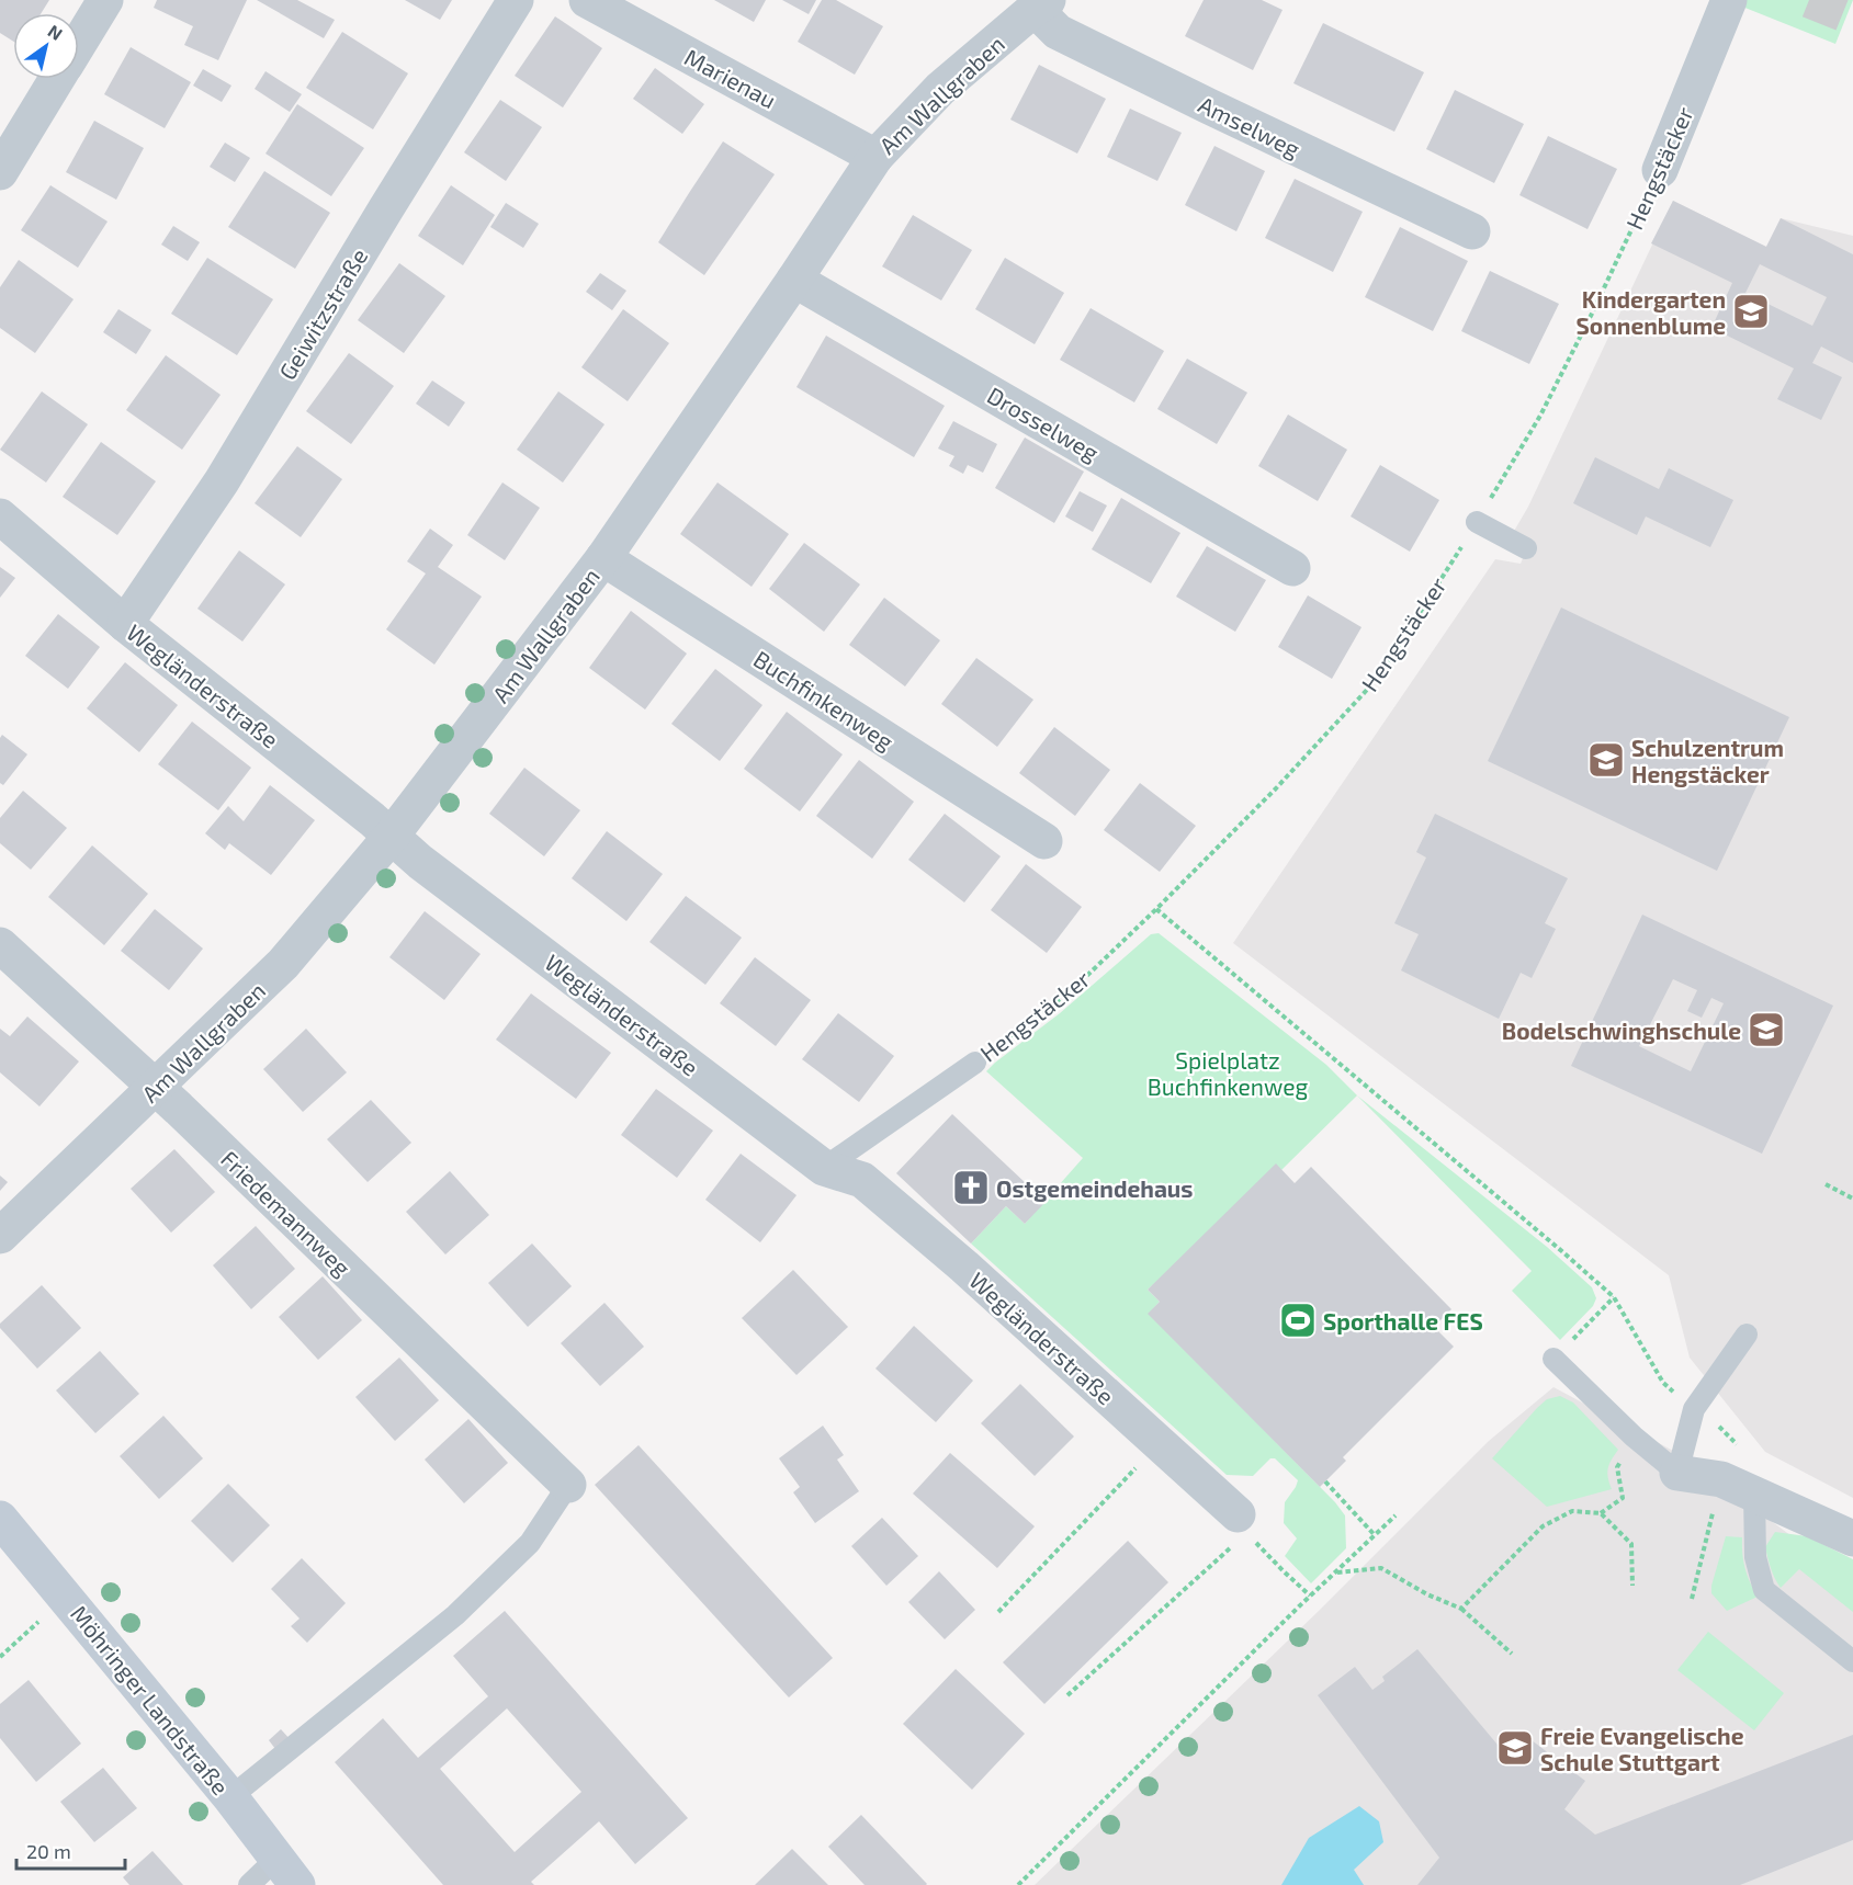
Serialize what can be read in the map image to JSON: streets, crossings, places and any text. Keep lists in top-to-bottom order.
{
  "streets": {
    "main road": ["Möhringer Landstraße"],
    "street": [
      "Marienau",
      "Am Wallgraben",
      "Amselweg",
      "Hengstäcker",
      "Geiwitzstraße",
      "Drosselweg",
      "Wegländerstraße",
      "Buchfinkenweg",
      "Friedemannweg"
    ]
  },
  "crossings": [
    ["Marienau", "Am Wallgraben"],
    ["Am Wallgraben", "Amselweg"],
    ["Am Wallgraben", "Drosselweg"],
    ["Am Wallgraben", "Wegländerstraße"],
    ["Am Wallgraben", "Buchfinkenweg"],
    ["Am Wallgraben", "Friedemannweg"],
    ["Hengstäcker", "Wegländerstraße"],
    ["Geiwitzstraße", "Wegländerstraße"]
  ],
  "parks": ["Spielplatz Buchfinkenweg"],
  "places": {
    "school or university": [
      "Kindergarten Sonnenblume",
      "Schulzentrum Hengstäcker",
      "Bodelschwinghschule",
      "Freie Evangelische Schule Stuttgart"
    ],
    "church": ["Ostgemeindehaus"],
    "sports": ["Sporthalle FES"]
  },
  "scale_bar": "20 m",
  "north": "top right"
}
